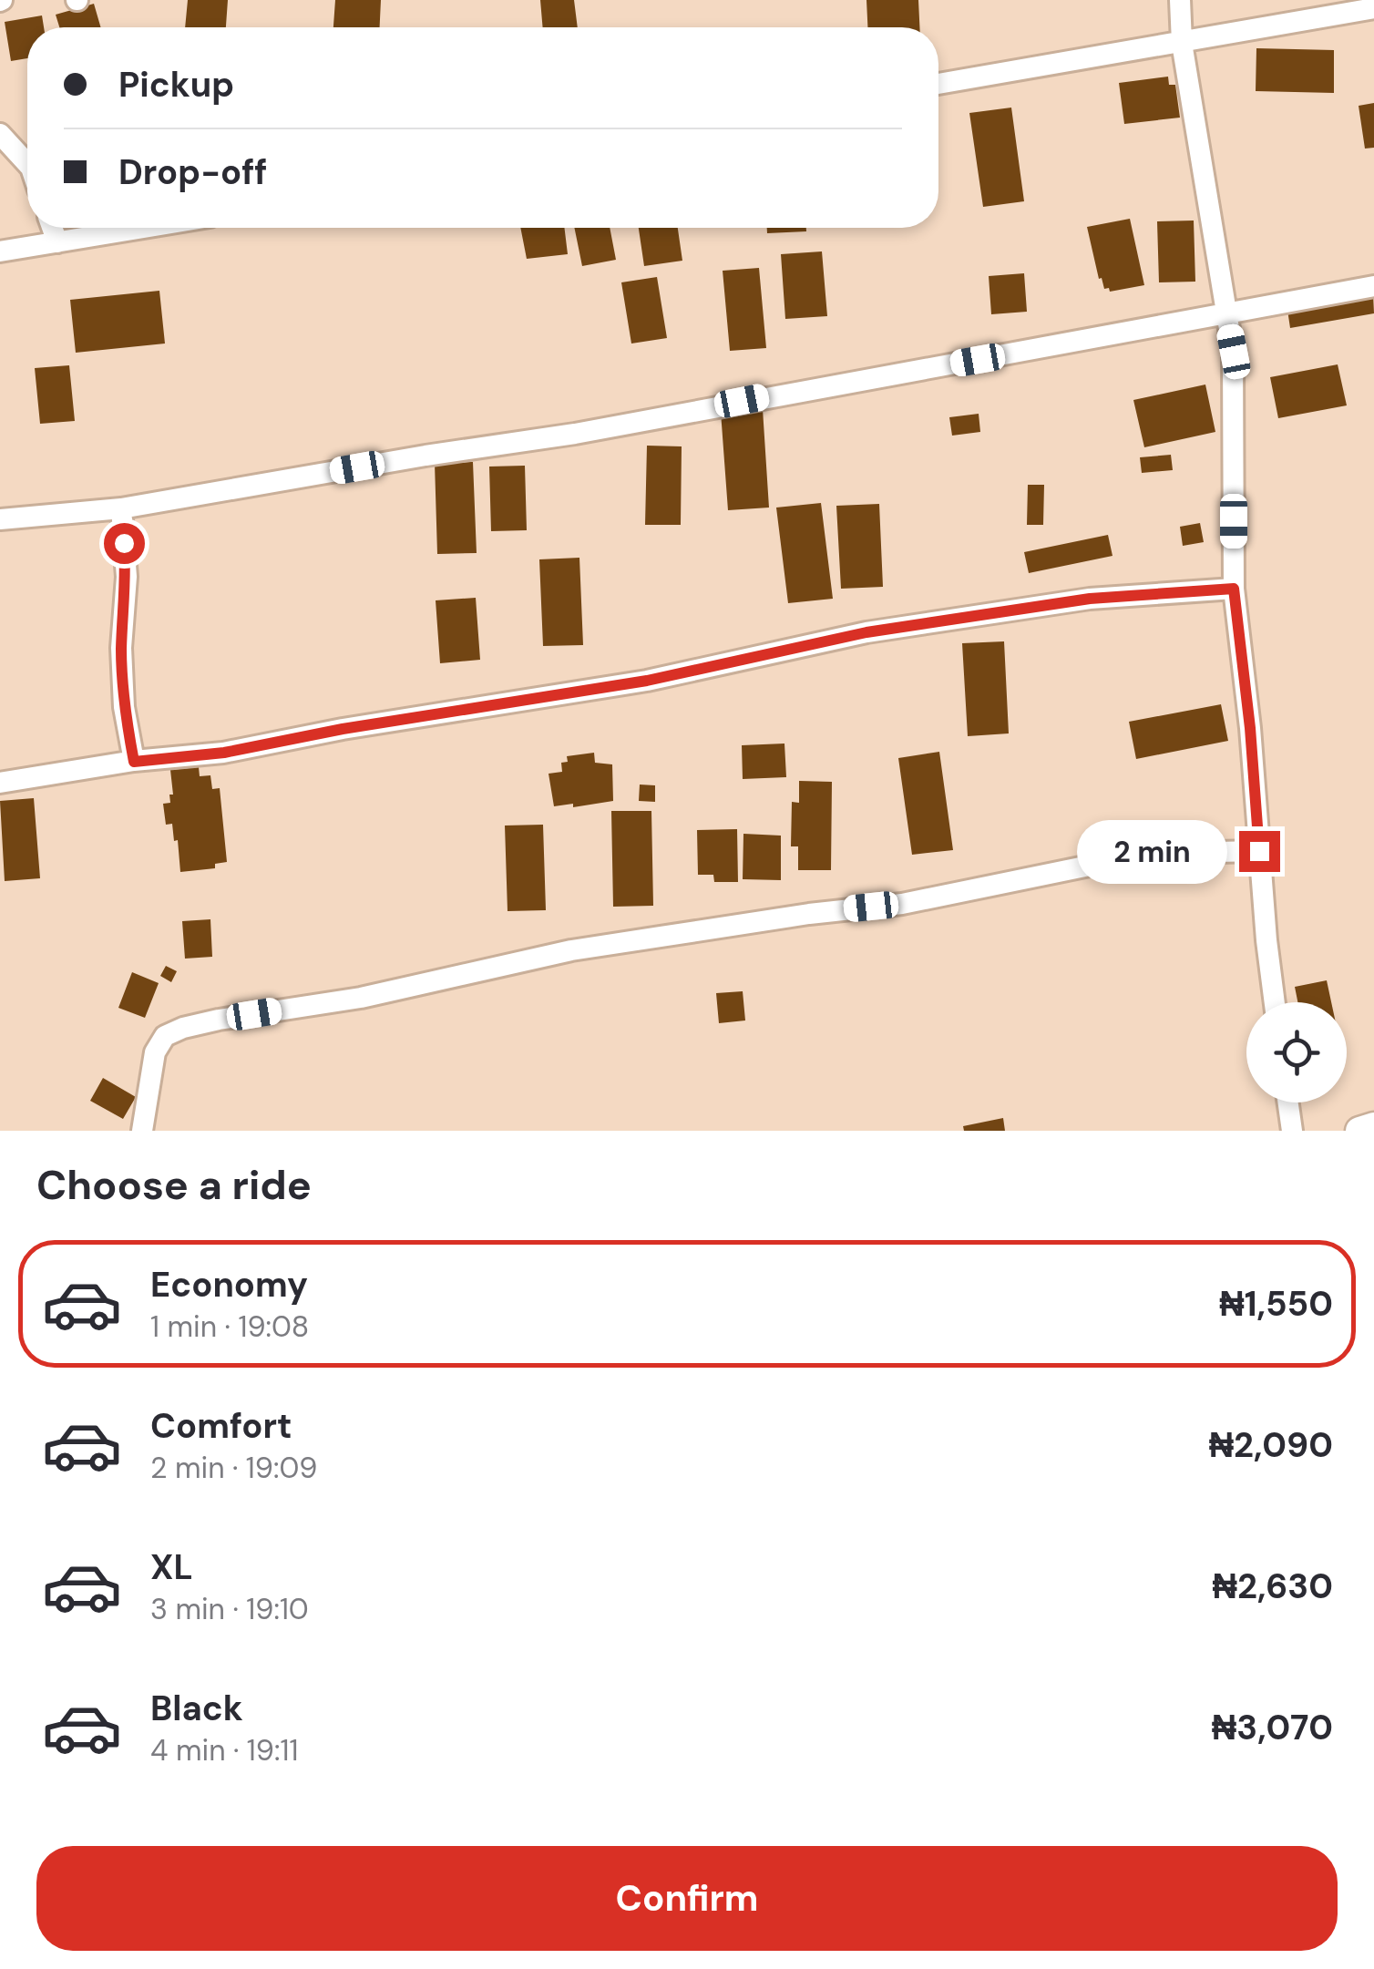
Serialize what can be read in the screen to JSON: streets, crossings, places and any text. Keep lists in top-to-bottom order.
{
  "page": {
    "banner": ["Pickup", "Drop-off"],
    "bubble": "2 min",
    "heading": "Choose a ride",
    "list": [
      {
        "name": "Economy",
        "note": "1 min · 19:08",
        "value": "₦1,550"
      },
      {
        "name": "Comfort",
        "note": "2 min · 19:09",
        "value": "₦2,090"
      },
      {
        "name": "XL",
        "note": "3 min · 19:10",
        "value": "₦2,630"
      },
      {
        "name": "Black",
        "note": "4 min · 19:11",
        "value": "₦3,070"
      }
    ],
    "buttons": "Confirm"
  }
}
